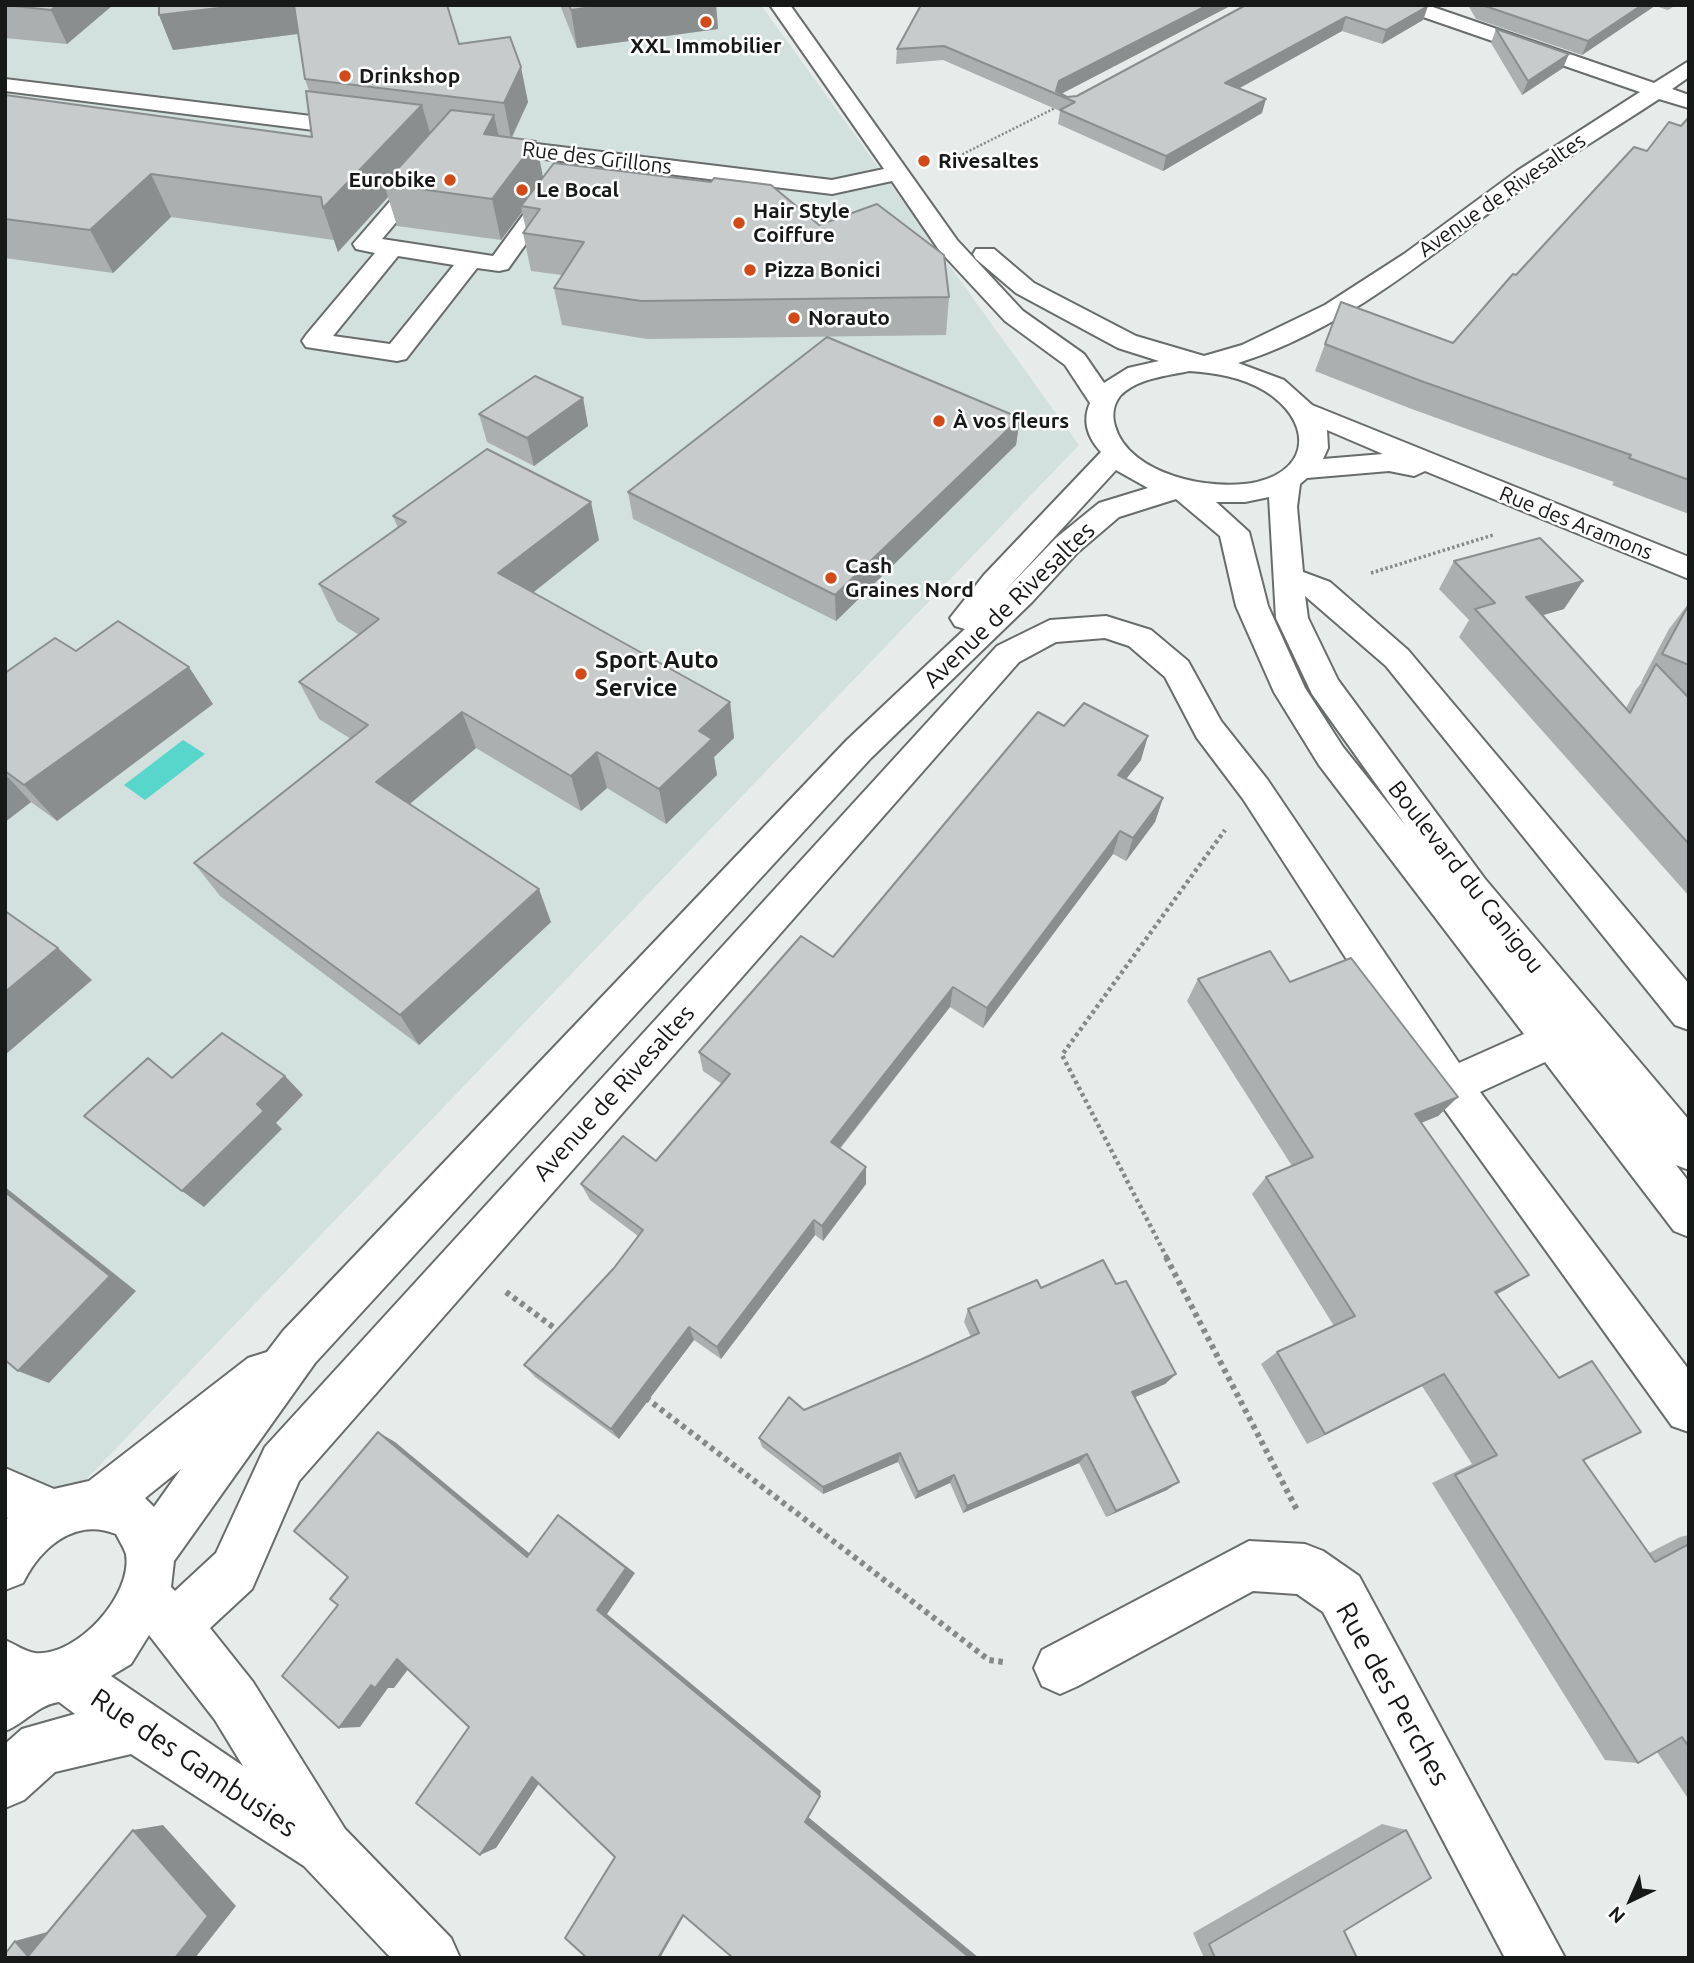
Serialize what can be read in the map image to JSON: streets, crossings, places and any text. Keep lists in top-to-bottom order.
{
  "streets": {
    "street": [
      "Rue des Grillons",
      "Avenue de Rivesaltes",
      "Rue des Aramons",
      "Boulevard du Canigou",
      "Rue des Perches",
      "Rue des Gambusies"
    ]
  },
  "crossings": [
    ["Avenue de Rivesaltes", "Rue des Aramons"],
    ["Avenue de Rivesaltes", "Boulevard du Canigou"],
    ["Avenue de Rivesaltes", "Rue des Gambusies"],
    ["Rue des Aramons", "Boulevard du Canigou"]
  ],
  "places": [
    "XXL Immobilier",
    "Drinkshop",
    "Rivesaltes",
    "Eurobike",
    "Le Bocal",
    "Hair Style Coiffure",
    "Pizza Bonici",
    "Norauto",
    "À vos fleurs",
    "Cash Graines Nord",
    "Sport Auto Service"
  ],
  "north": "bottom left"
}
